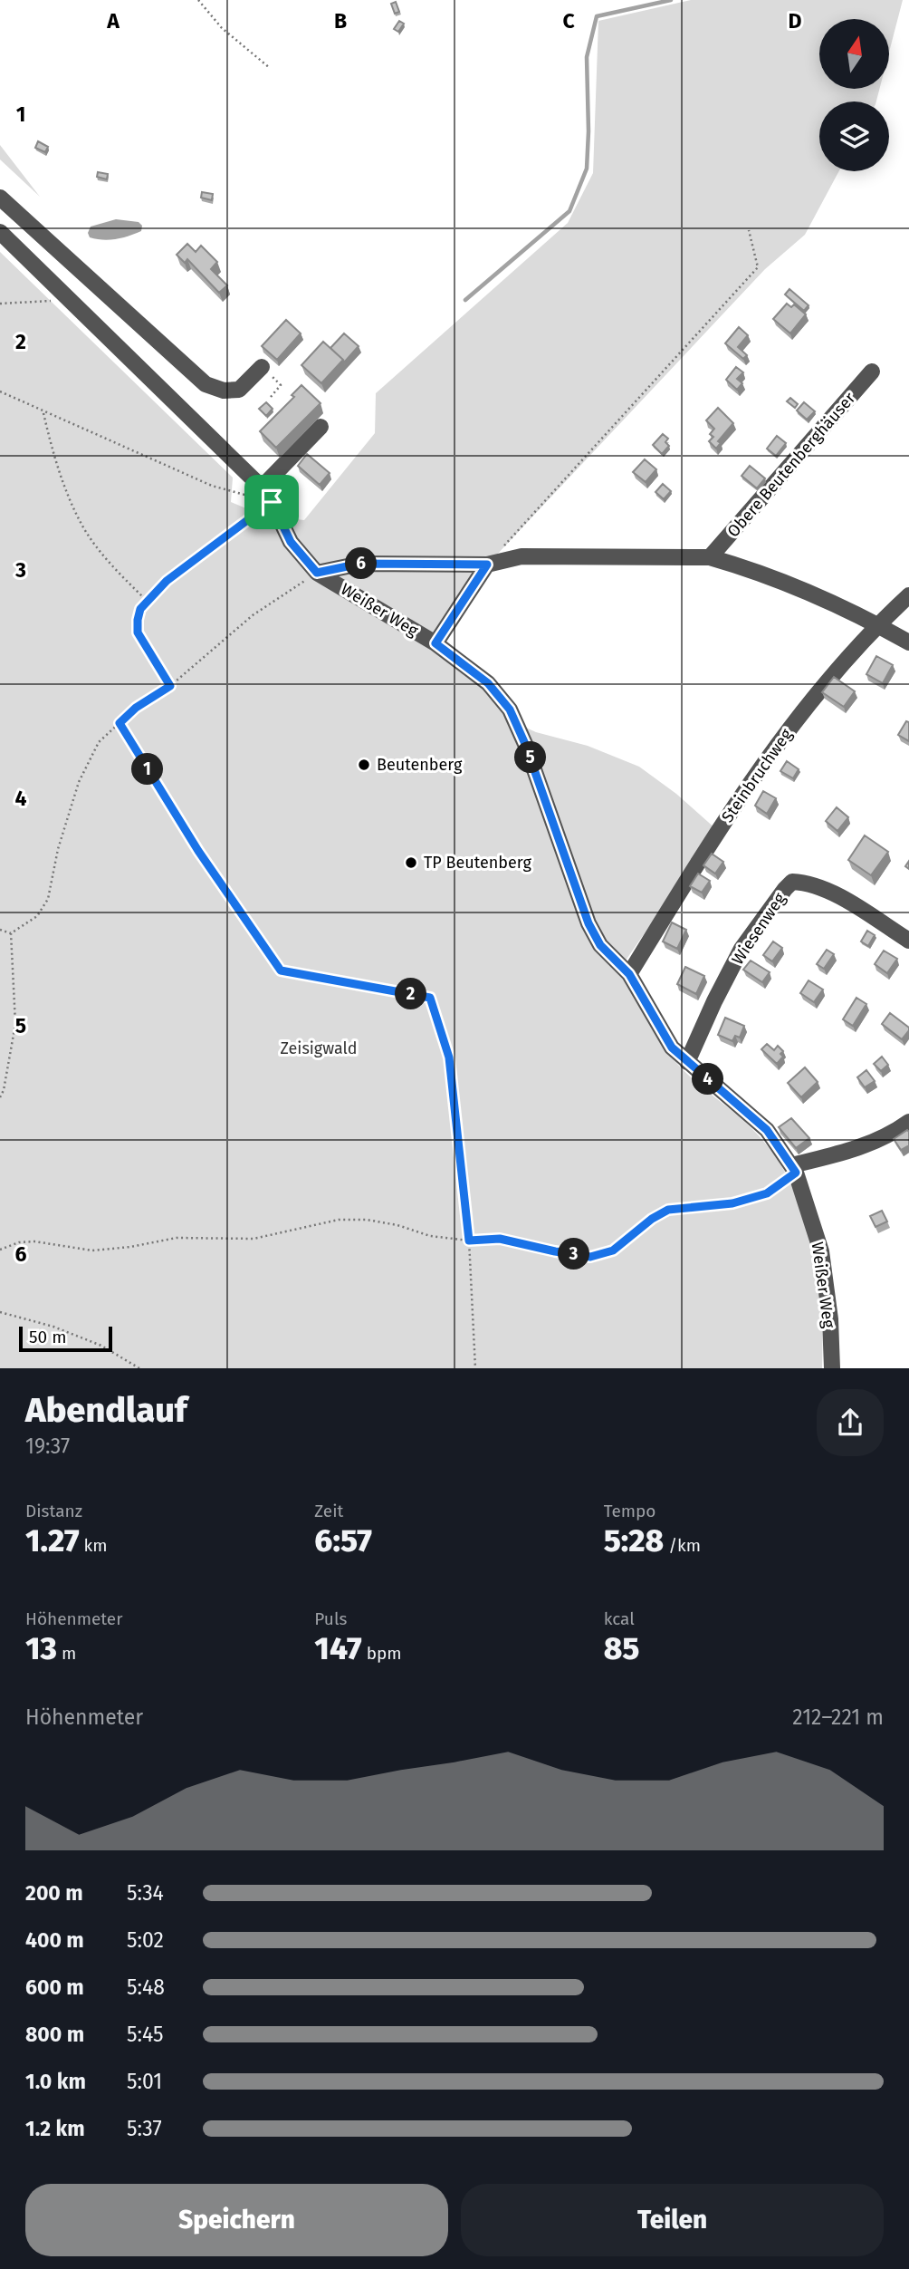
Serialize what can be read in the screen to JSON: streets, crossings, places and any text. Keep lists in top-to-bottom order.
{
  "streets": {
    "street": [
      "Obere Beutenberghäuser",
      "Weißer Weg",
      "Steinbruchweg",
      "Wiesenweg"
    ]
  },
  "crossings": [
    ["Obere Beutenberghäuser", "Weißer Weg"],
    ["Obere Beutenberghäuser", "Steinbruchweg"],
    ["Weißer Weg", "Steinbruchweg"],
    ["Weißer Weg", "Wiesenweg"]
  ],
  "parks": ["Zeisigwald"],
  "places": ["Beutenberg", "TP Beutenberg"],
  "scale_bar": "50 m",
  "north": "top",
  "page": {
    "pins": [
      "6",
      "5",
      "1",
      "2",
      "4",
      "3"
    ],
    "scale": "50 m",
    "heading": ["Abendlauf", "19:37"],
    "stats": [
      ["Distanz", "1.27 km"],
      ["Zeit", "6:57"],
      ["Tempo", "5:28 /km"],
      ["Höhenmeter", "13 m"],
      ["Puls", "147 bpm"],
      ["kcal", "85"]
    ],
    "chart": ["Höhenmeter", "212–221 m"],
    "list": [
      {
        "name": "200 m",
        "note": "5:34"
      },
      {
        "name": "400 m",
        "note": "5:02"
      },
      {
        "name": "600 m",
        "note": "5:48"
      },
      {
        "name": "800 m",
        "note": "5:45"
      },
      {
        "name": "1.0 km",
        "note": "5:01"
      },
      {
        "name": "1.2 km",
        "note": "5:37"
      }
    ],
    "buttons": ["Speichern", "Teilen"]
  },
  "grid": {
    "columns": [
      "A",
      "B",
      "C",
      "D"
    ],
    "rows": [
      "1",
      "2",
      "3",
      "4",
      "5",
      "6"
    ]
  }
}
